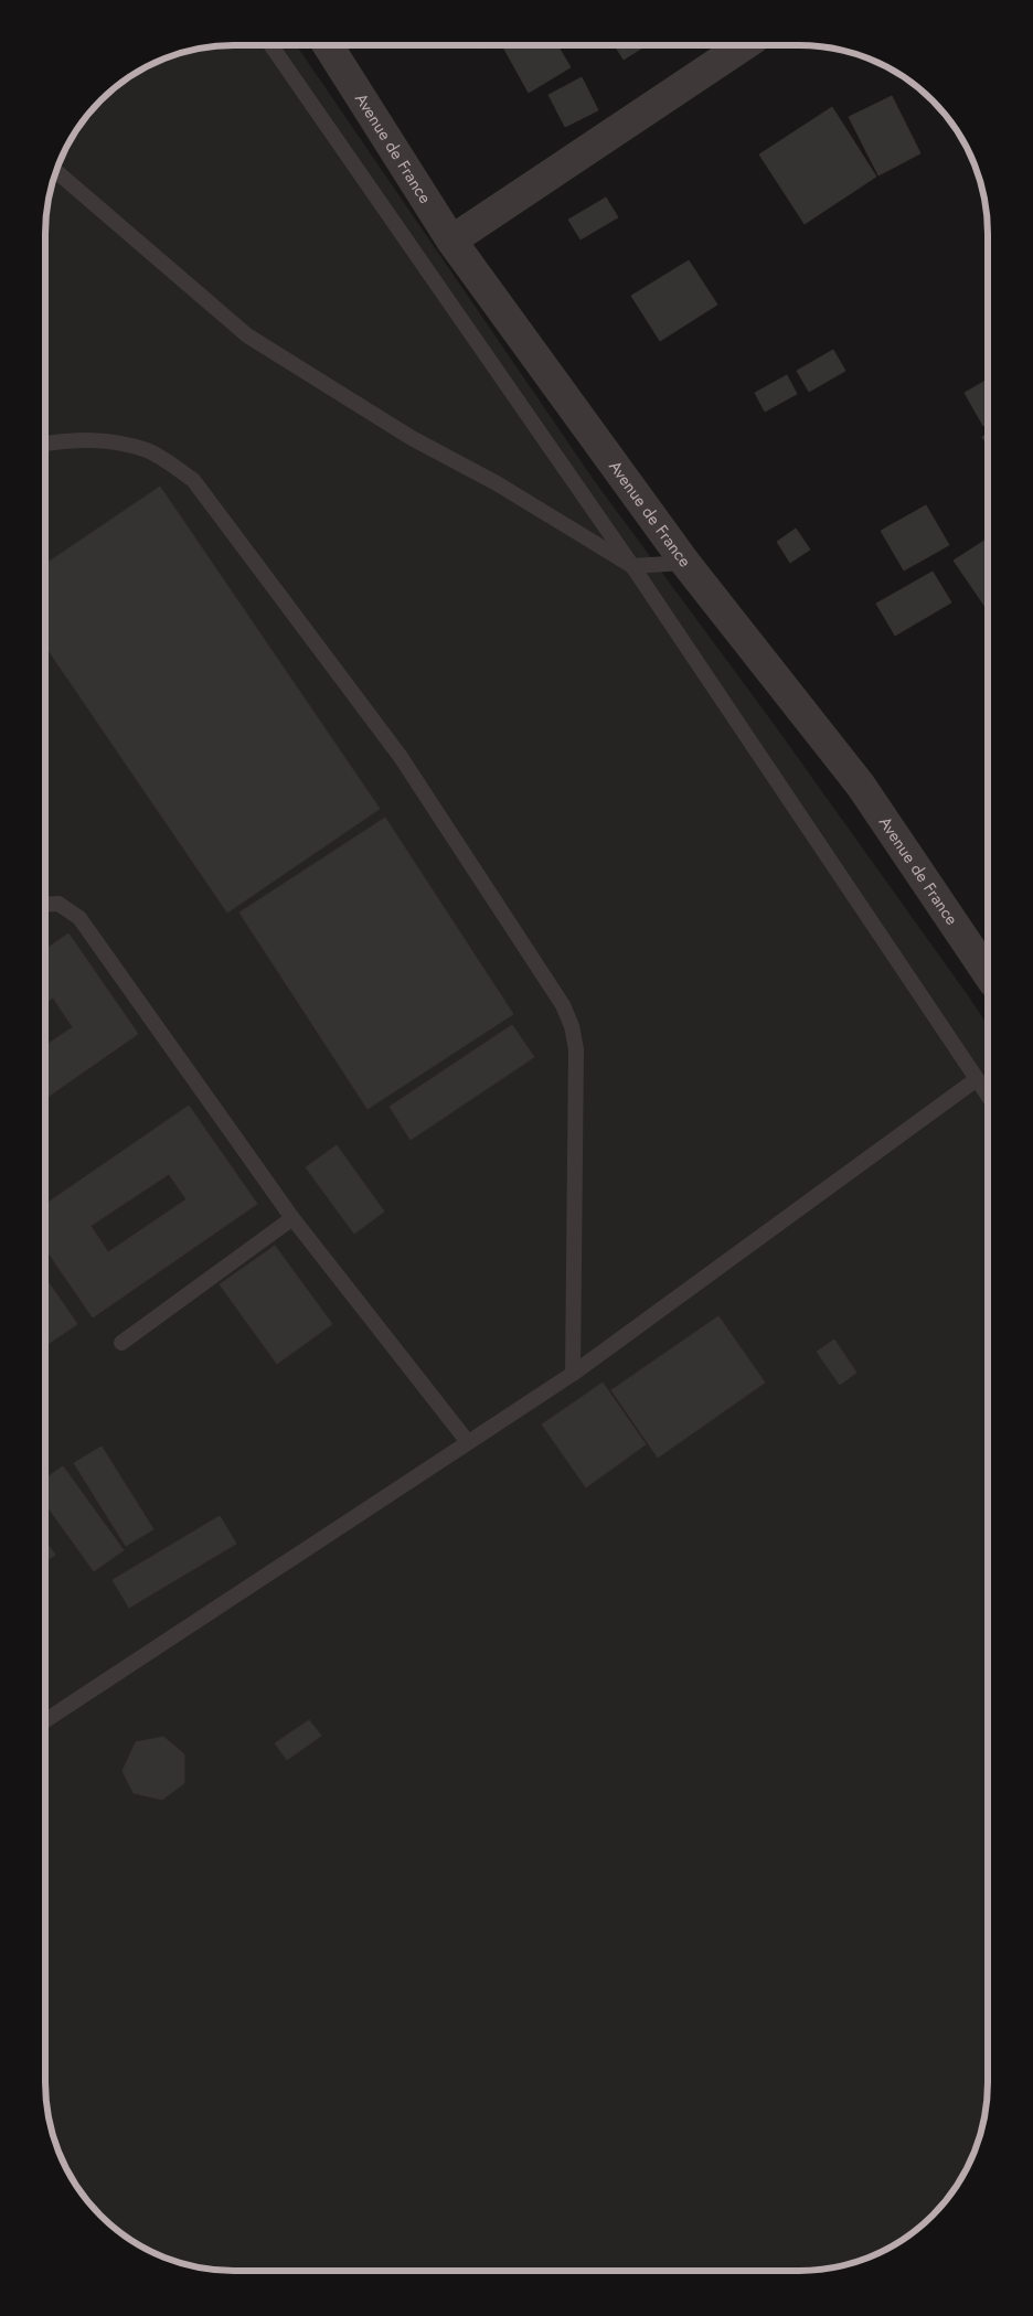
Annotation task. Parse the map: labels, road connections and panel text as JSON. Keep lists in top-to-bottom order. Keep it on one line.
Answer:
{"streets":{"street":["Avenue de France"]}}
